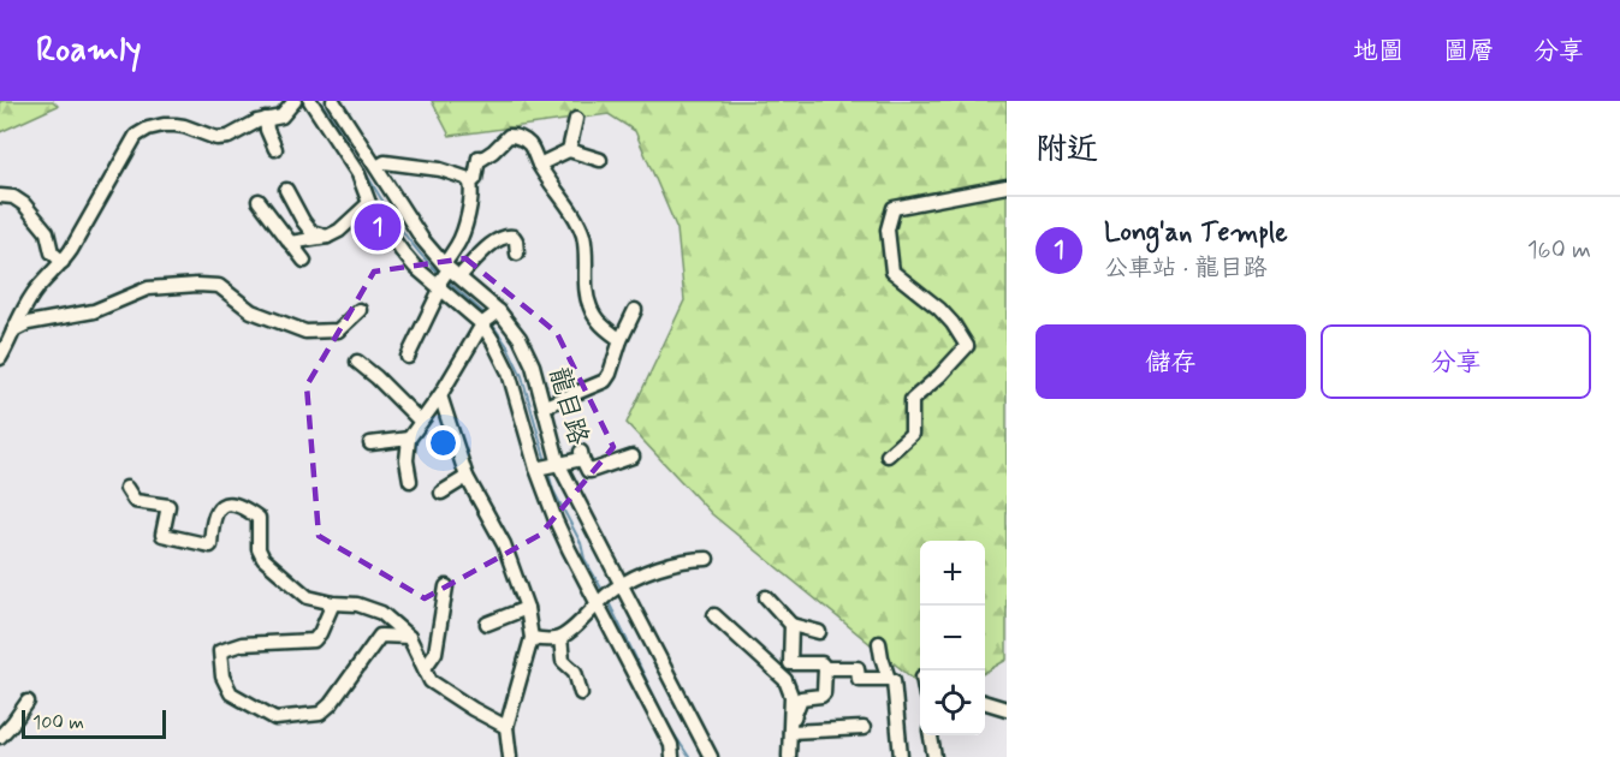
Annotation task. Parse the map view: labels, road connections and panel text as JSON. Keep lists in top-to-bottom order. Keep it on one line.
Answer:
{"streets":{"street":["龍目路"]},"scale_bar":"100 m","page":{"header":"Roamly","nav":["地圖","圖層","分享"],"heading":"附近","list":[{"mark":"1","name":"Long'an Temple","note":"公車站 · 龍目路","value":"160 m"}],"pins":"1","buttons":["儲存","分享"],"map_buttons":["+","−"],"scale":"100 m"}}
